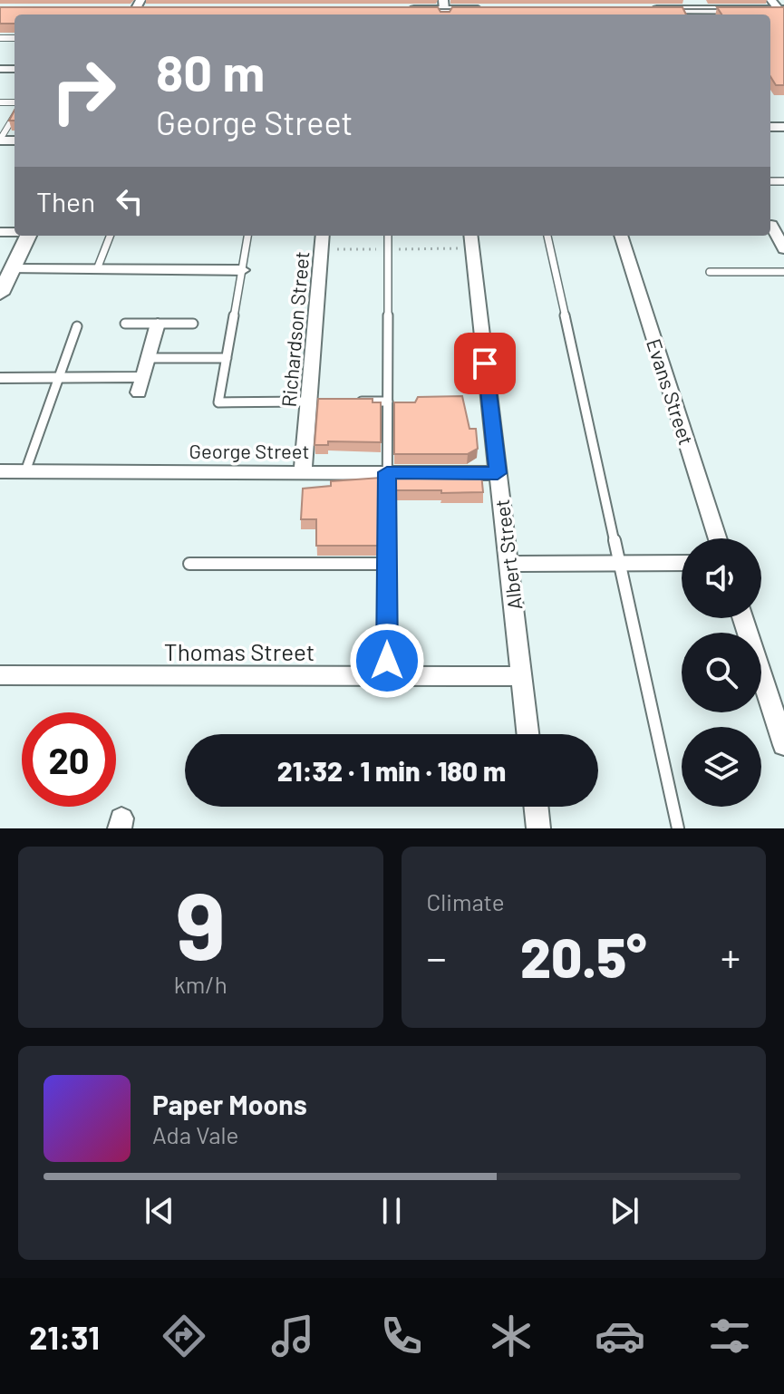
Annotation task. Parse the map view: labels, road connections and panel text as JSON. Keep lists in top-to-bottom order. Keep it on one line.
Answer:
{"streets":{"street":["Richardson Street","Evans Street","George Street","Albert Street","Thomas Street"]},"crossings":[["Richardson Street","George Street"],["George Street","Albert Street"],["Albert Street","Thomas Street"]],"page":{"turn":["80 m","George Street"],"then":"Then","limit":"20","trip":"21:32 · 1 min · 180 m","tile":[["9","km/h"],"Climate"],"heat":["−","20.5°","+"],"song":["Paper Moons","Ada Vale"],"tabs":"21:31"}}
